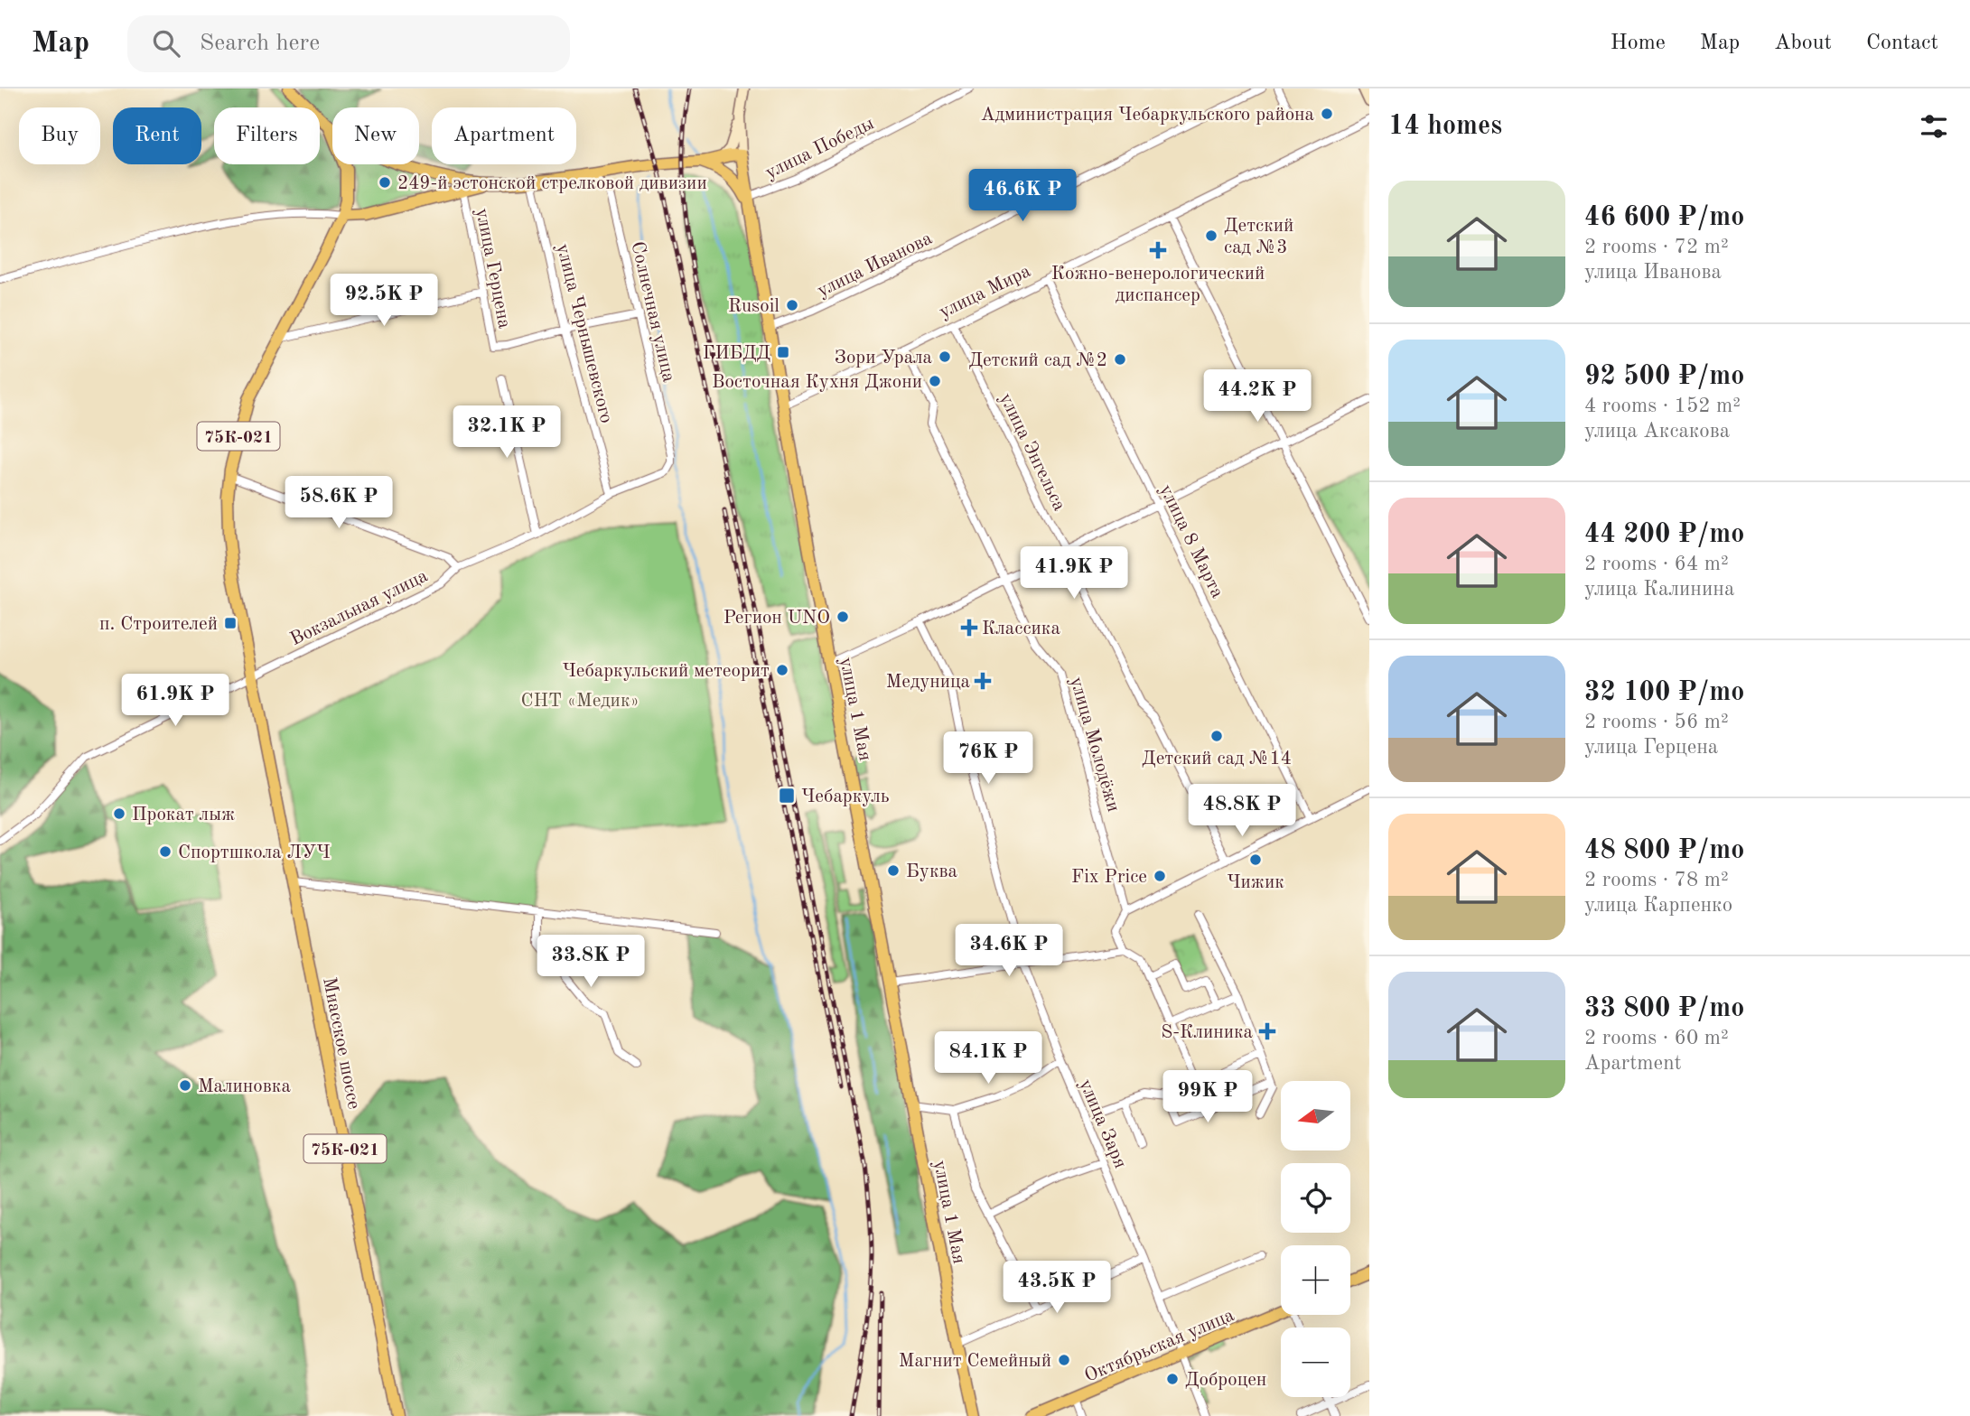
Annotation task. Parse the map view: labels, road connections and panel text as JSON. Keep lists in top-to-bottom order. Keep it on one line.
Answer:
{"streets":{"main road":["75К-021","улица 1 Мая","Миасское шоссе","Октябрьская улица"],"street":["улица Победы","улица Иванова","улица Герцена","улица Мира","Солнечная улица","улица Чернышевского","улица Энгельса","улица 8 Марта","Вокзальная улица","улица Молодёжи","улица Заря"]},"crossings":[["улица Победы","улица 1 Мая"],["улица Иванова","улица 1 Мая"],["улица Герцена","улица Чернышевского"],["улица Мира","улица Энгельса"],["улица Мира","улица 8 Марта"],["улица Мира","улица 1 Мая"],["улица Мира","улица Молодёжи"],["Солнечная улица","Вокзальная улица"],["улица Чернышевского","Вокзальная улица"],["75К-021","Вокзальная улица"],["75К-021","Миасское шоссе"],["Вокзальная улица","Миасское шоссе"],["улица Заря","Октябрьская улица"]],"parks":["СНТ «Медик»"],"places":{"other":["Администрация Чебаркульского района","249-й эстонской стрелковой дивизии","Детский сад №3","Rusoil","Зори Урала","Детский сад №2","Восточная Кухня Джони","Регион UNO","Чебаркульский метеорит","Детский сад №14","Прокат лыж","Спортшкола ЛУЧ","Чижик","Буква","Fix Price","Малиновка","Магнит Семейный","Доброцен"],"health":["Кожно-венерологический диспансер","Классика","Медуница","S-Клиника"],"transit":["ГИБДД","п. Строителей","Чебаркуль"]},"north":"left","page":{"header":"Map","search":"Search here","nav":["Home","Map","About","Contact"],"heading":"14 homes","chip":["Buy","Rent","Filters","New","Apartment"],"list":[{"name":"46 600 ₽/mo","note":"2 rooms · 72 m² · улица Иванова"},{"name":"92 500 ₽/mo","note":"4 rooms · 152 m² · улица Аксакова"},{"name":"44 200 ₽/mo","note":"2 rooms · 64 m² · улица Калинина"},{"name":"32 100 ₽/mo","note":"2 rooms · 56 m² · улица Герцена"},{"name":"48 800 ₽/mo","note":"2 rooms · 78 m² · улица Карпенко"},{"name":"33 800 ₽/mo","note":"2 rooms · 60 m² · Apartment"}],"price":["46.6K ₽","92.5K ₽","44.2K ₽","32.1K ₽","58.6K ₽","41.9K ₽","61.9K ₽","76K ₽","48.8K ₽","34.6K ₽","33.8K ₽","84.1K ₽","99K ₽","43.5K ₽"],"map_buttons":["+","−"]}}
